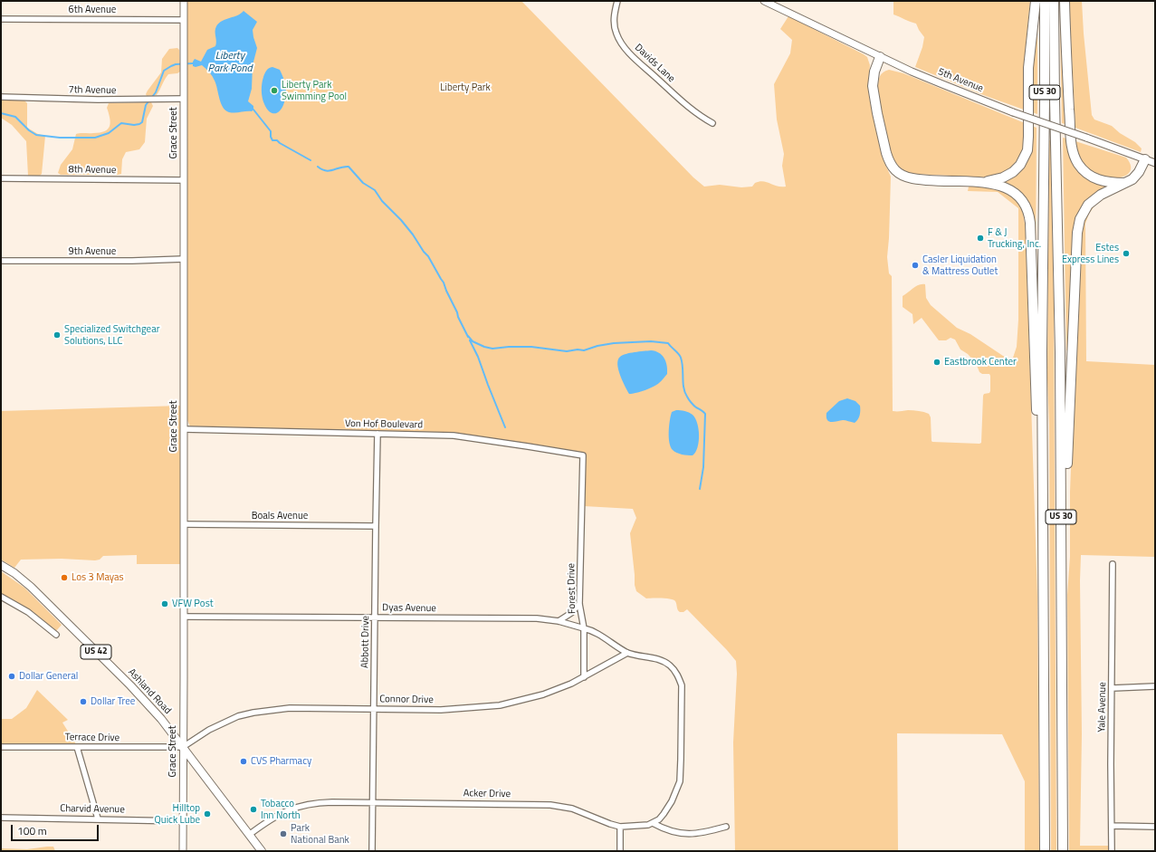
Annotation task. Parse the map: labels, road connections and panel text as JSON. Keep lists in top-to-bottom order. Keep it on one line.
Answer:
{"streets":{"highway":["US 30"],"main road":["US 42","Ashland Road"],"street":["6th Avenue","Davids Lane","5th Avenue","7th Avenue","Grace Street","8th Avenue","9th Avenue","Von Hof Boulevard","Boals Avenue","Forest Drive","Dyas Avenue","Abbott Drive","Connor Drive","Yale Avenue","Terrace Drive","Acker Drive","Charvid Avenue"]},"crossings":[["6th Avenue","Grace Street"],["7th Avenue","Grace Street"],["Grace Street","8th Avenue"],["Grace Street","9th Avenue"],["Grace Street","Von Hof Boulevard"],["Grace Street","Boals Avenue"],["Grace Street","Dyas Avenue"],["Grace Street","Ashland Road"],["Grace Street","Connor Drive"],["Grace Street","Terrace Drive"],["Grace Street","Charvid Avenue"],["Von Hof Boulevard","Forest Drive"],["Von Hof Boulevard","Abbott Drive"],["Boals Avenue","Abbott Drive"],["Forest Drive","Dyas Avenue"],["Dyas Avenue","Abbott Drive"],["Abbott Drive","Connor Drive"],["Abbott Drive","Acker Drive"],["Ashland Road","Connor Drive"],["Ashland Road","Terrace Drive"],["Ashland Road","Acker Drive"],["Connor Drive","Terrace Drive"]],"water":["Liberty Park Pond"],"parks":["Liberty Park"],"places":["Liberty Park Swimming Pool","F & J Trucking, Inc.","Estes Express Lines","Casler Liquidation & Mattress Outlet","Specialized Switchgear Solutions, LLC","Eastbrook Center","Los 3 Mayas","VFW Post","Dollar General","Dollar Tree","CVS Pharmacy","Tobacco Inn North","Hilltop Quick Lube","Park National Bank"],"scale_bar":"100 m"}
